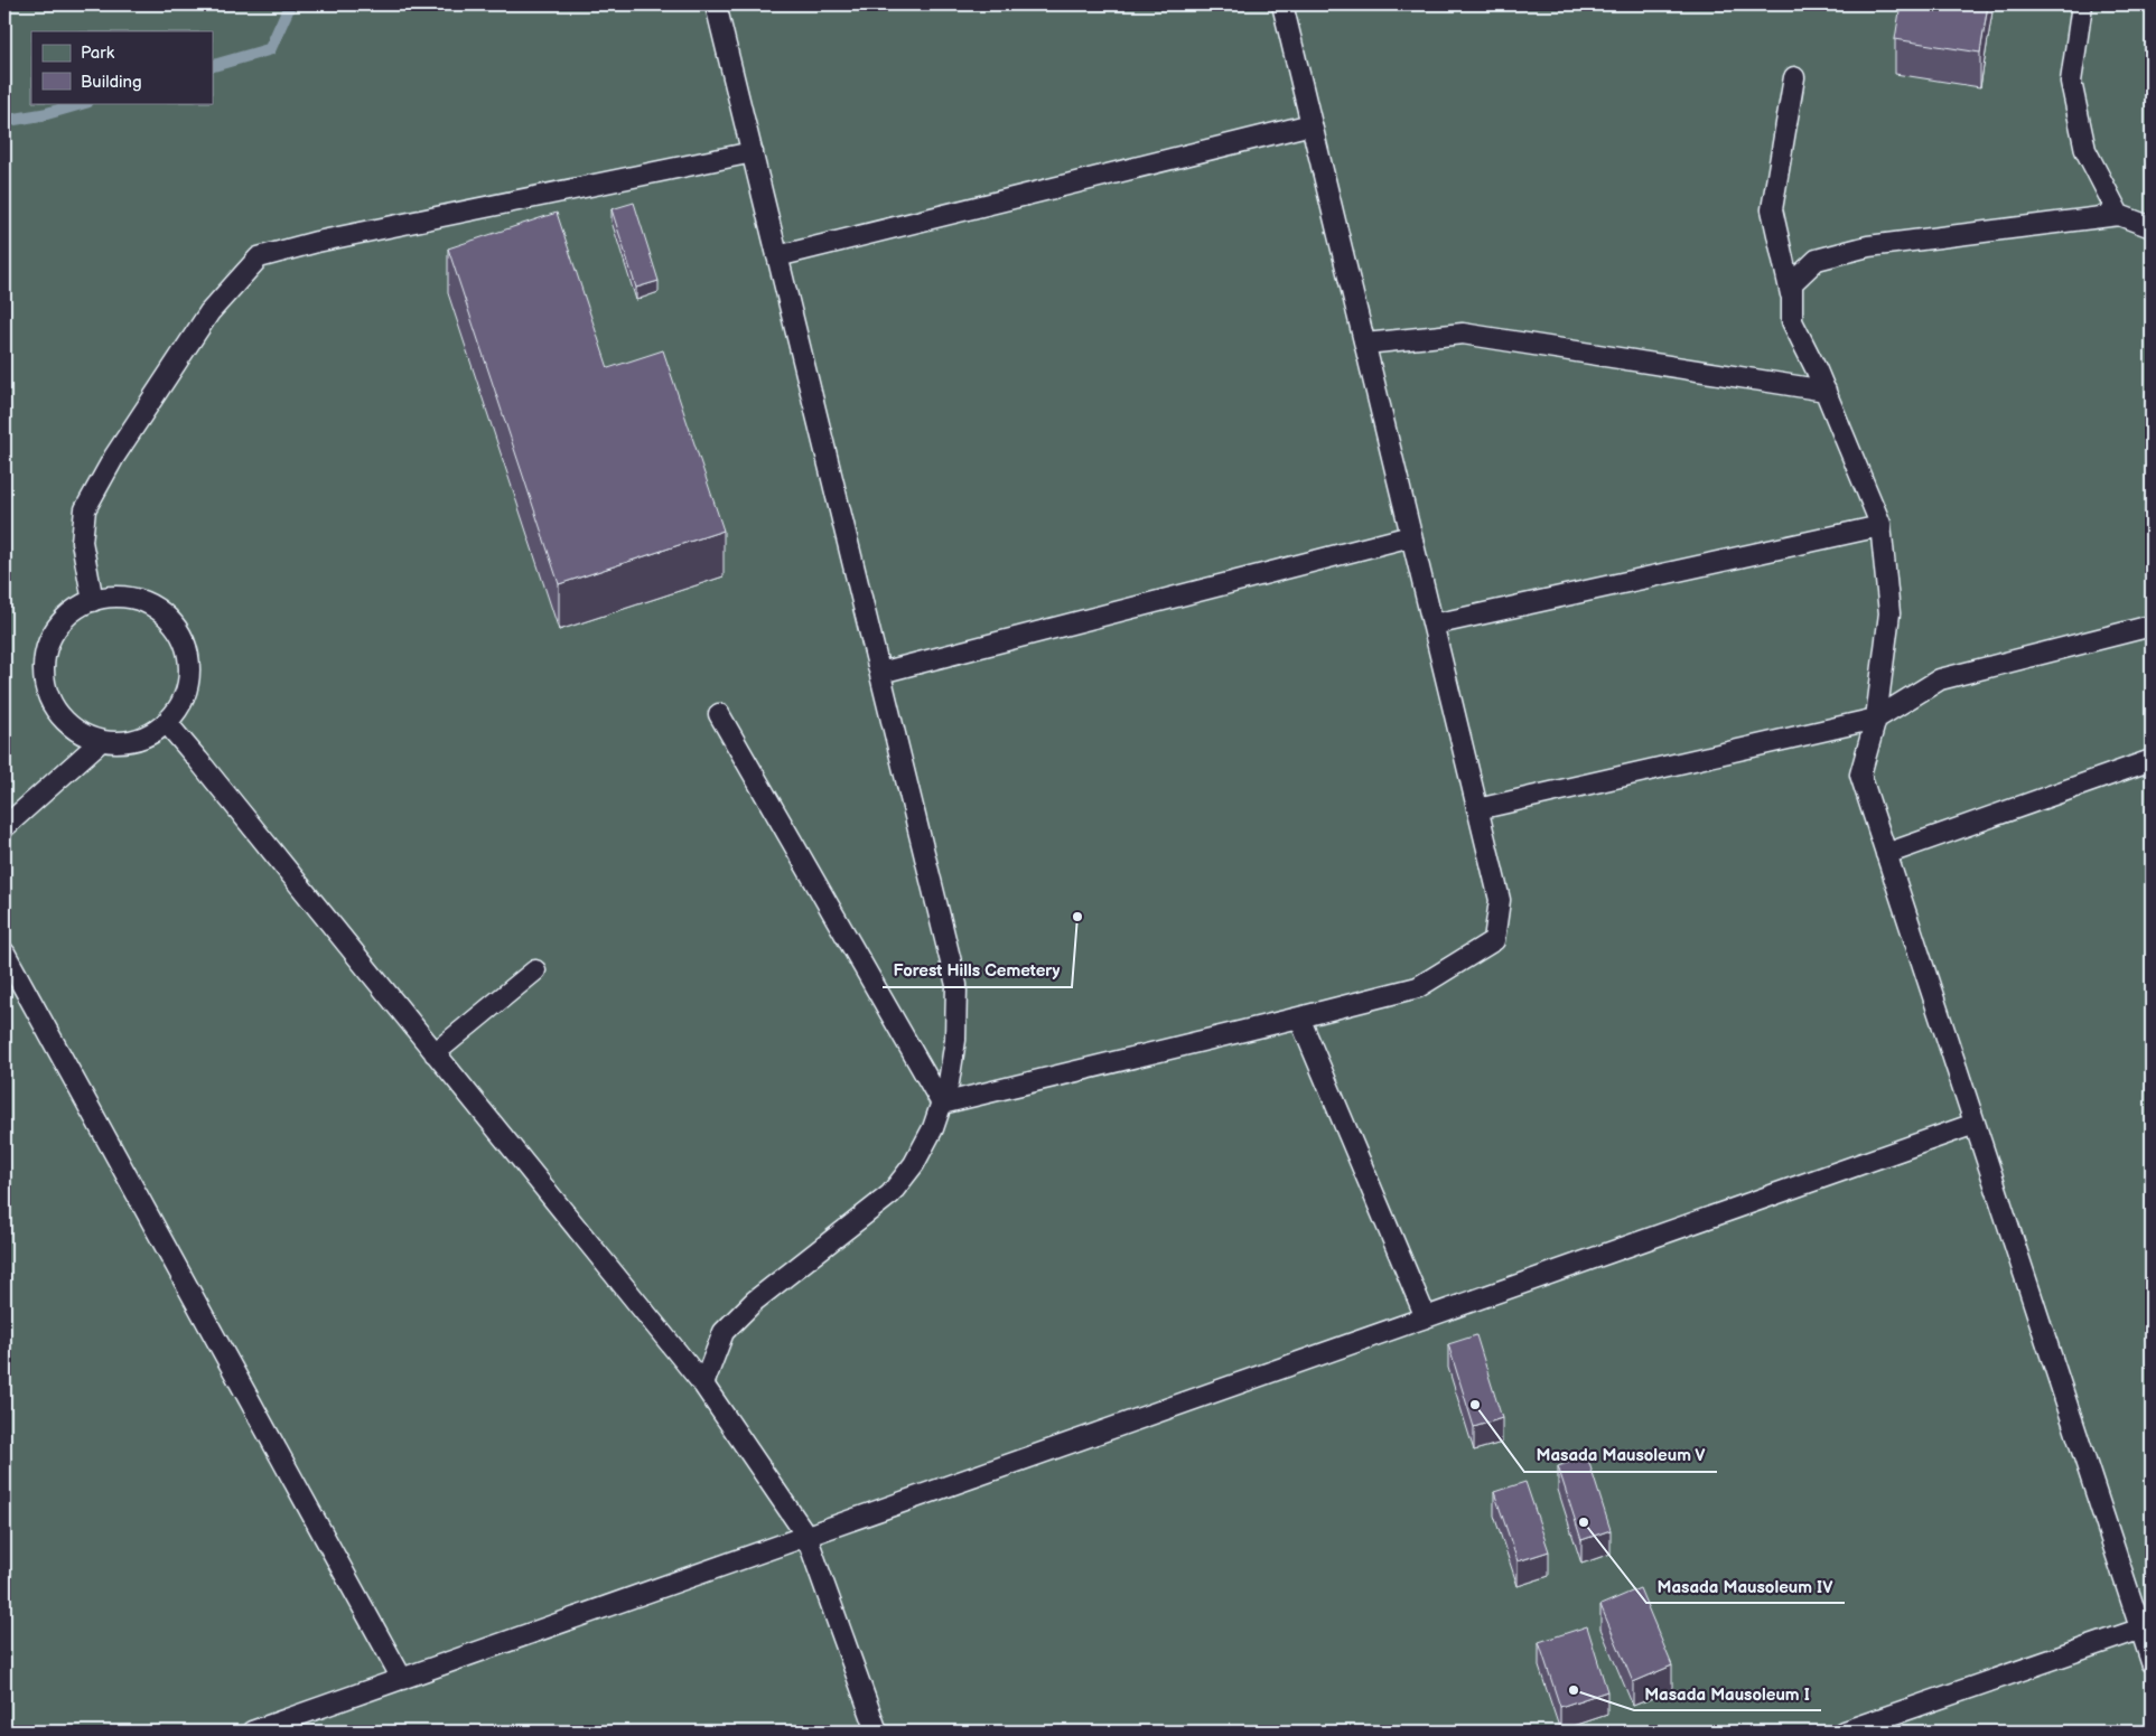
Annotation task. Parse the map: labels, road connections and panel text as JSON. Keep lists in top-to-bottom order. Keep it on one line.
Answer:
{"places":["Forest Hills Cemetery","Masada Mausoleum V","Masada Mausoleum IV","Masada Mausoleum I"],"legend":["Park","Building"]}
